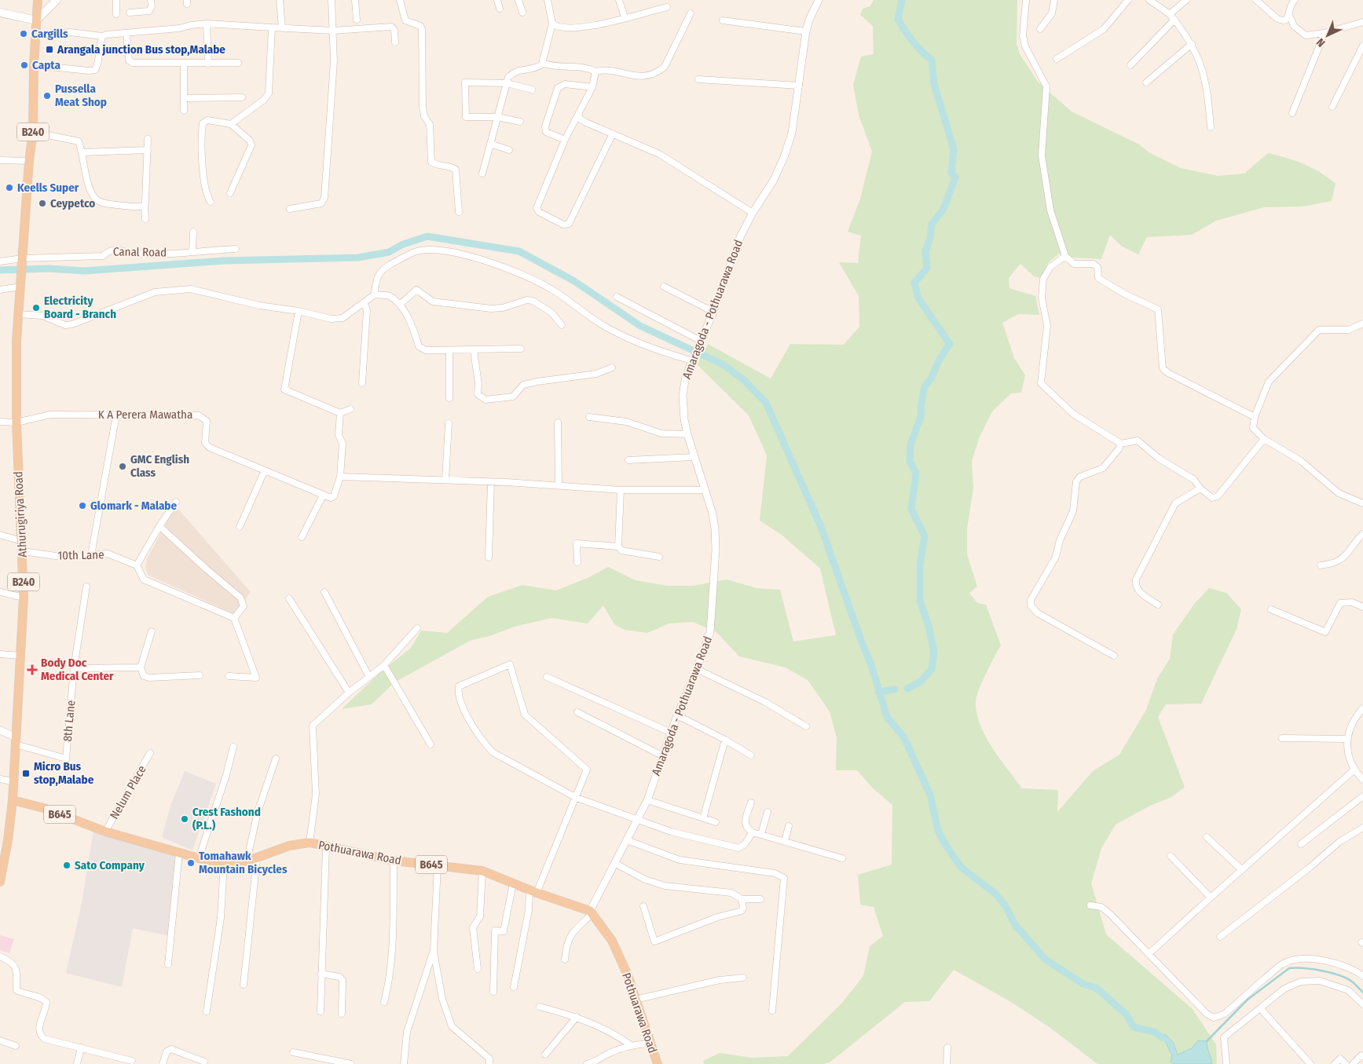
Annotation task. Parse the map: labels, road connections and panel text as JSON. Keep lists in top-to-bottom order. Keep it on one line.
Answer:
{"streets":{"main road":["B240","Athurugiriya Road","B645","Pothuarawa Road"],"street":["Canal Road","Amaragoda - Pothuarawa Road","K A Perera Mawatha","10th Lane","8th Lane","Nelum Place"]},"crossings":[["B240","Canal Road"],["B240","Athurugiriya Road"],["Canal Road","Athurugiriya Road"],["Amaragoda - Pothuarawa Road","Pothuarawa Road"],["K A Perera Mawatha","Athurugiriya Road"],["Athurugiriya Road","10th Lane"],["Athurugiriya Road","8th Lane"],["Athurugiriya Road","Pothuarawa Road"],["Nelum Place","Pothuarawa Road"]],"places":{"other":["Cargills","Capta","Pussella Meat Shop","Keells Super","Ceypetco","Electricity Board - Branch","GMC English Class","Glomark - Malabe","Crest Fashond (P.L.)","Tomahawk Mountain Bicycles","Sato Company"],"transit":["Arangala junction Bus stop,Malabe","Micro Bus stop,Malabe"],"health":["Body Doc Medical Center"]},"north":"bottom left"}
